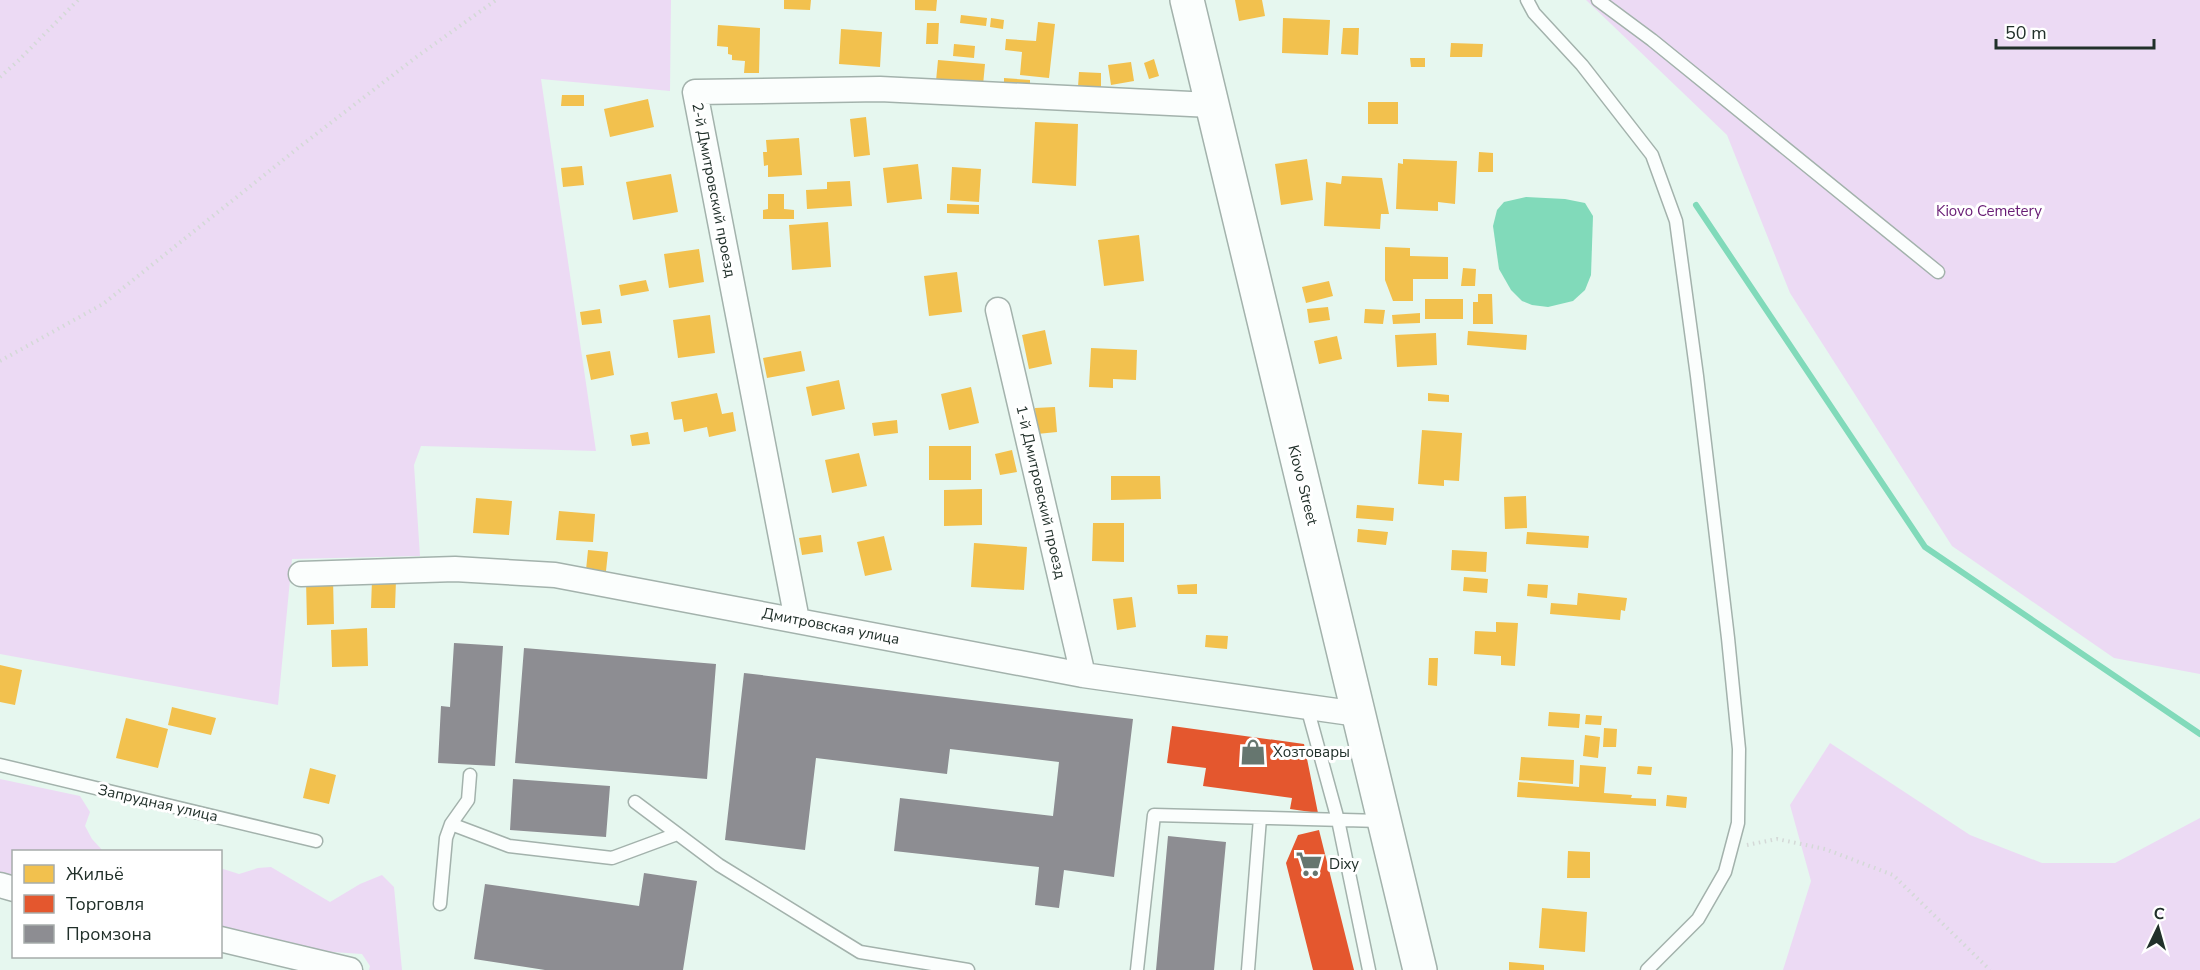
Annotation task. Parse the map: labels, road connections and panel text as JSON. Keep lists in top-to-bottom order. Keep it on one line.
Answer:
{"streets":{"main road":["Kiovo Street"],"street":["2-й Дмитровский проезд","1-й Дмитровский проезд","Дмитровская улица"],"lane":["Запрудная улица"]},"crossings":[["2-й Дмитровский проезд","Kiovo Street"],["2-й Дмитровский проезд","Дмитровская улица"],["Kiovo Street","Дмитровская улица"],["1-й Дмитровский проезд","Дмитровская улица"]],"parks":["Kiovo Cemetery"],"places":{"shop":["Хозтовары"],"supermarket":["Dixy"]},"legend":["Жильё","Торговля","Промзона"],"scale_bar":"50 m","north":"top"}
